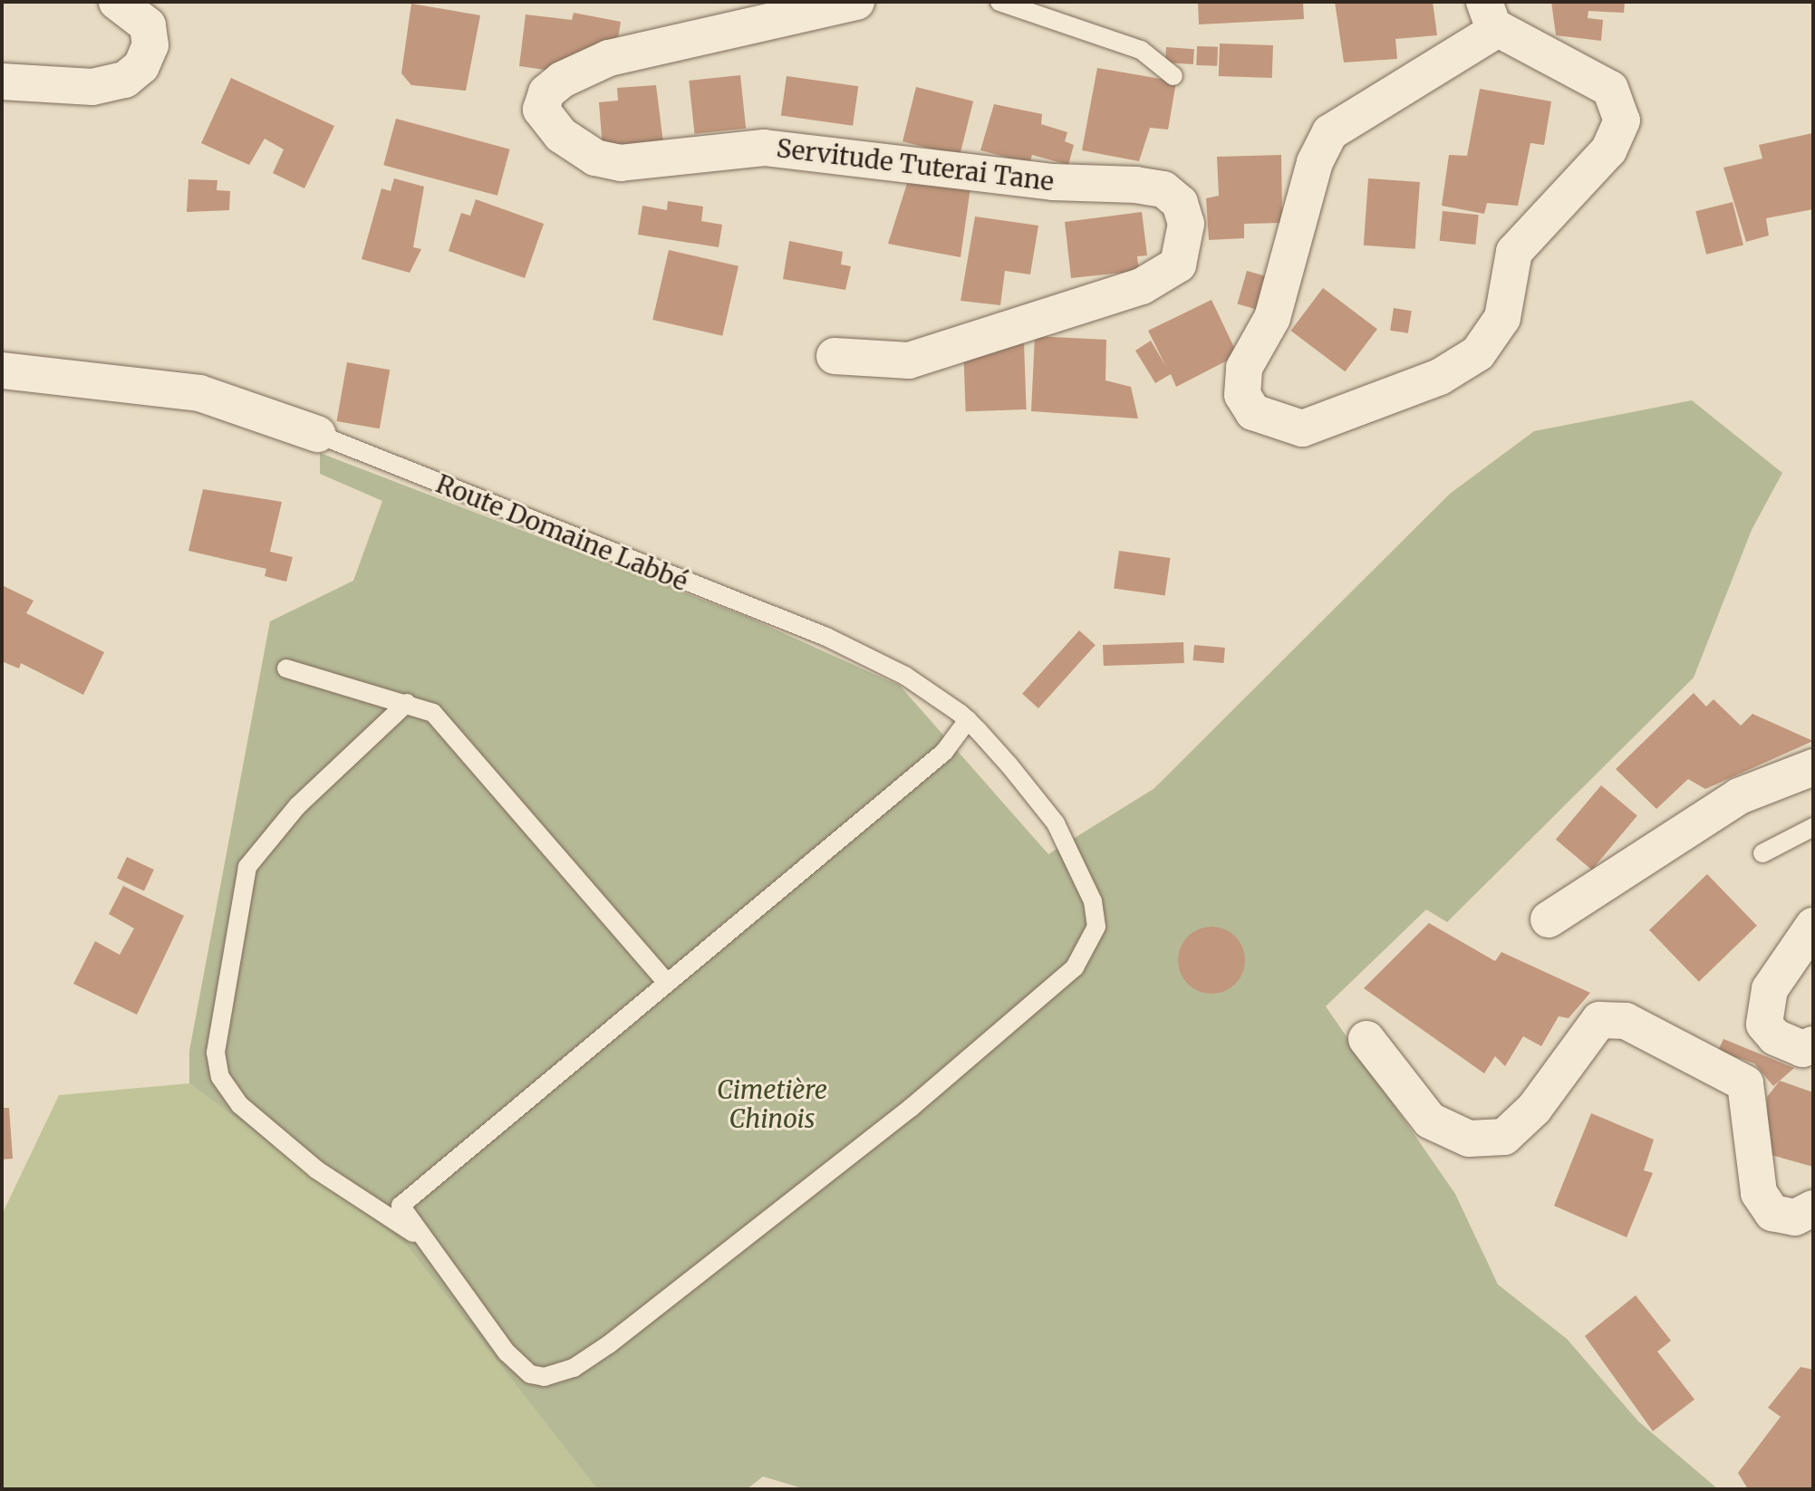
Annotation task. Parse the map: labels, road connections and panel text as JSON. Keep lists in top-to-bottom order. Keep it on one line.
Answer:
{"streets":{"street":["Servitude Tuterai Tane","Route Domaine Labbé"]},"parks":["Cimetière Chinois"]}
